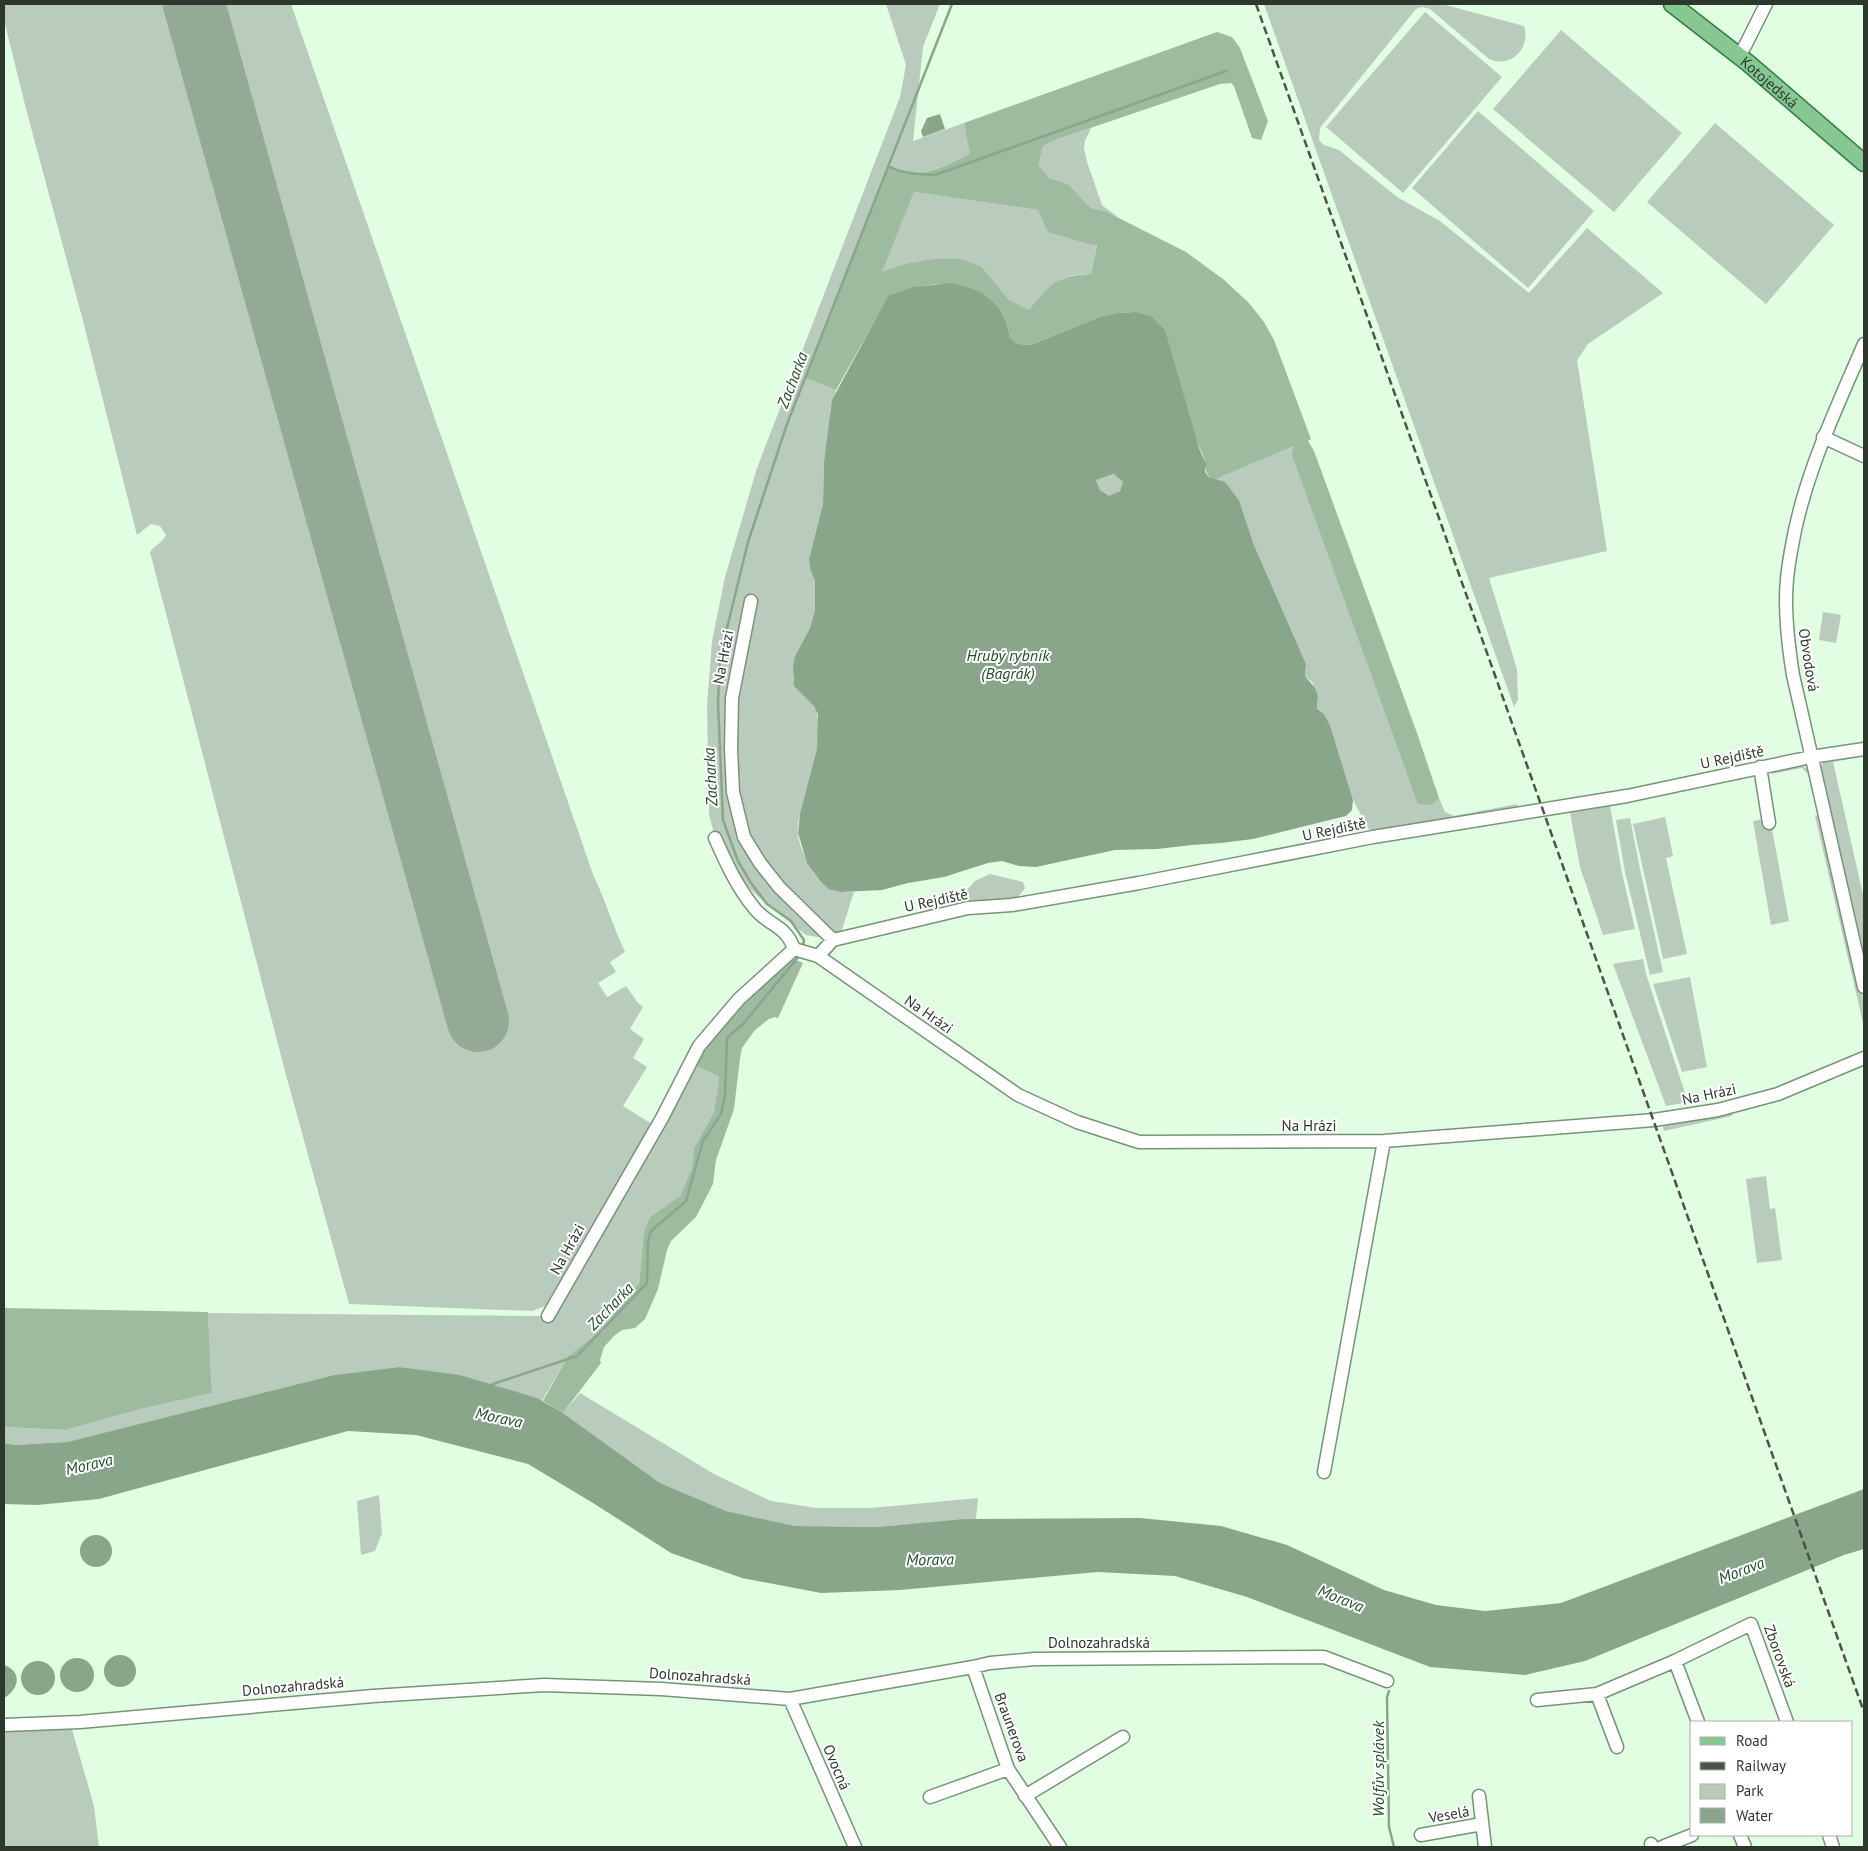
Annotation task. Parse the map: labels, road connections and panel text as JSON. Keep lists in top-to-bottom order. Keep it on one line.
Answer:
{"streets":{"main road":["Kotojedská"],"street":["Na Hrázi","Obvodová","U Rejdiště","Dolnozahradská","Zborovská","Braunerova","Ovocná","Veselá"]},"crossings":[["Na Hrázi","U Rejdiště"],["Obvodová","U Rejdiště"],["Dolnozahradská","Braunerova"],["Dolnozahradská","Ovocná"]],"water":["Zacharka","Hrubý rybník (Bagrák)","Morava","Wolfův splávek"],"legend":["Road","Railway","Park","Water"]}
